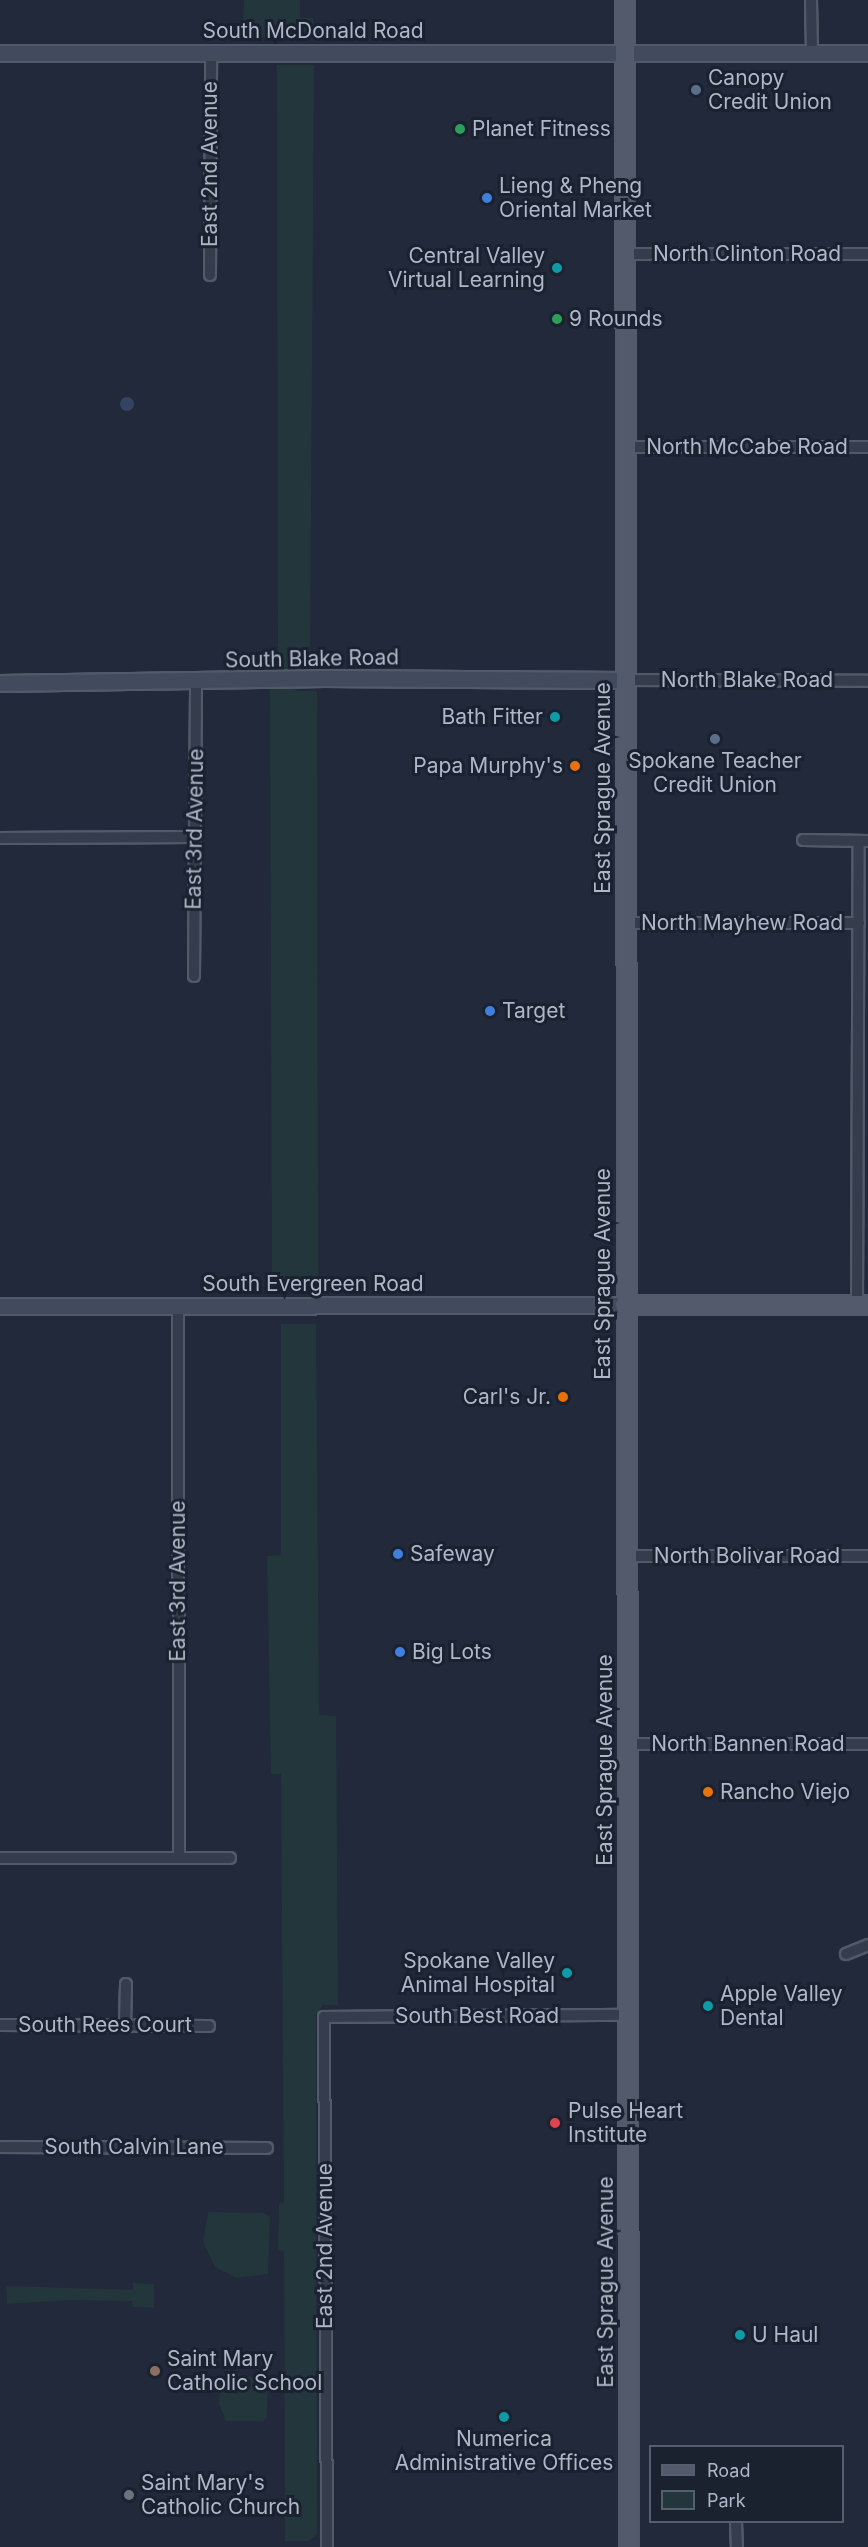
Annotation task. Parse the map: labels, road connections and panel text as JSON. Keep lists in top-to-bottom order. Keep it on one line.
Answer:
{"streets":{"main road":["East Sprague Avenue"],"street":["South McDonald Road","East 2nd Avenue","North Clinton Road","North McCabe Road","South Blake Road","North Blake Road","East 3rd Avenue","North Mayhew Road","South Evergreen Road","North Bolivar Road","North Bannen Road","South Best Road","South Rees Court","South Calvin Lane"]},"crossings":[["South McDonald Road","East 2nd Avenue"],["South McDonald Road","East Sprague Avenue"],["East 2nd Avenue","South Best Road"],["North Clinton Road","East Sprague Avenue"],["North McCabe Road","East Sprague Avenue"],["South Blake Road","North Blake Road"],["South Blake Road","East Sprague Avenue"],["South Blake Road","East 3rd Avenue"],["North Blake Road","East Sprague Avenue"],["East Sprague Avenue","North Mayhew Road"],["East Sprague Avenue","South Evergreen Road"],["East Sprague Avenue","North Bolivar Road"],["East Sprague Avenue","North Bannen Road"],["East Sprague Avenue","South Best Road"],["East 3rd Avenue","South Evergreen Road"]],"places":["Canopy Credit Union","Planet Fitness","Lieng & Pheng Oriental Market","Central Valley Virtual Learning","9 Rounds","Bath Fitter","Spokane Teacher Credit Union","Papa Murphy's","Target","Carl's Jr.","Safeway","Big Lots","Rancho Viejo","Spokane Valley Animal Hospital","Apple Valley Dental","Pulse Heart Institute","U Haul","Saint Mary Catholic School","Numerica Administrative Offices","Saint Mary's Catholic Church"],"legend":["Road","Park"]}
